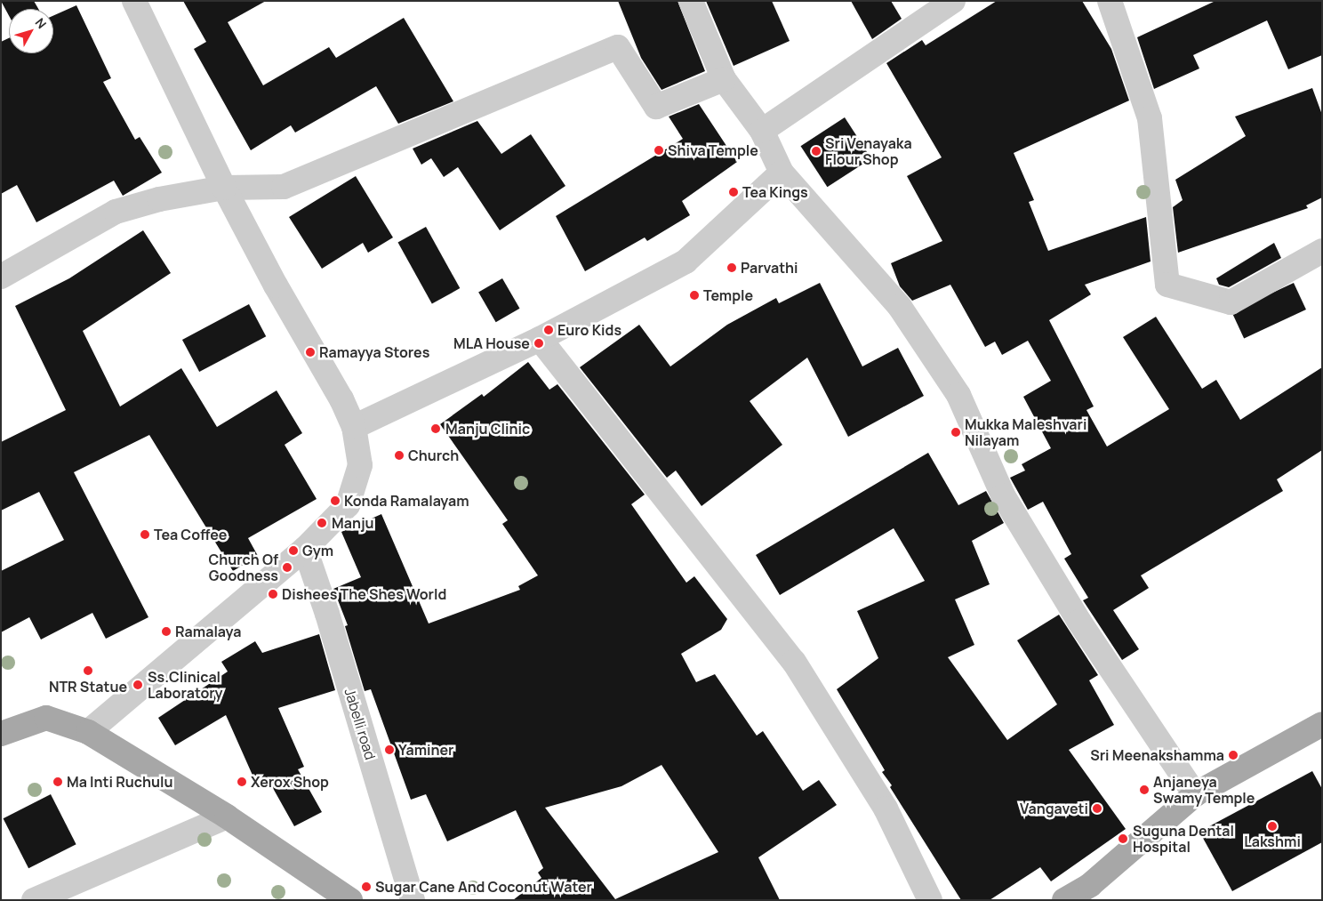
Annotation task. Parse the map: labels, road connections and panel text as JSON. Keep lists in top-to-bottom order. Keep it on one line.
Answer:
{"streets":{"street":["Jabelli road"]},"places":["Shiva Temple","Sri Venayaka Flour Shop","Tea Kings","Parvathi","Temple","Euro Kids","MLA House","Ramayya Stores","Manju Clinic","Mukka Maleshvari Nilayam","Church","Konda Ramalayam","Manju","Tea Coffee","Gym","Church Of Goodness","Dishees The Shes World","Ramalaya","NTR Statue","Ss.Clinical Laboratory","Yaminer","Sri Meenakshamma","Ma Inti Ruchulu","Xerox Shop","Anjaneya Swamy Temple","Vangaveti","Lakshmi","Suguna Dental Hospital","Sugar Cane And Coconut Water"],"north":"top right"}
